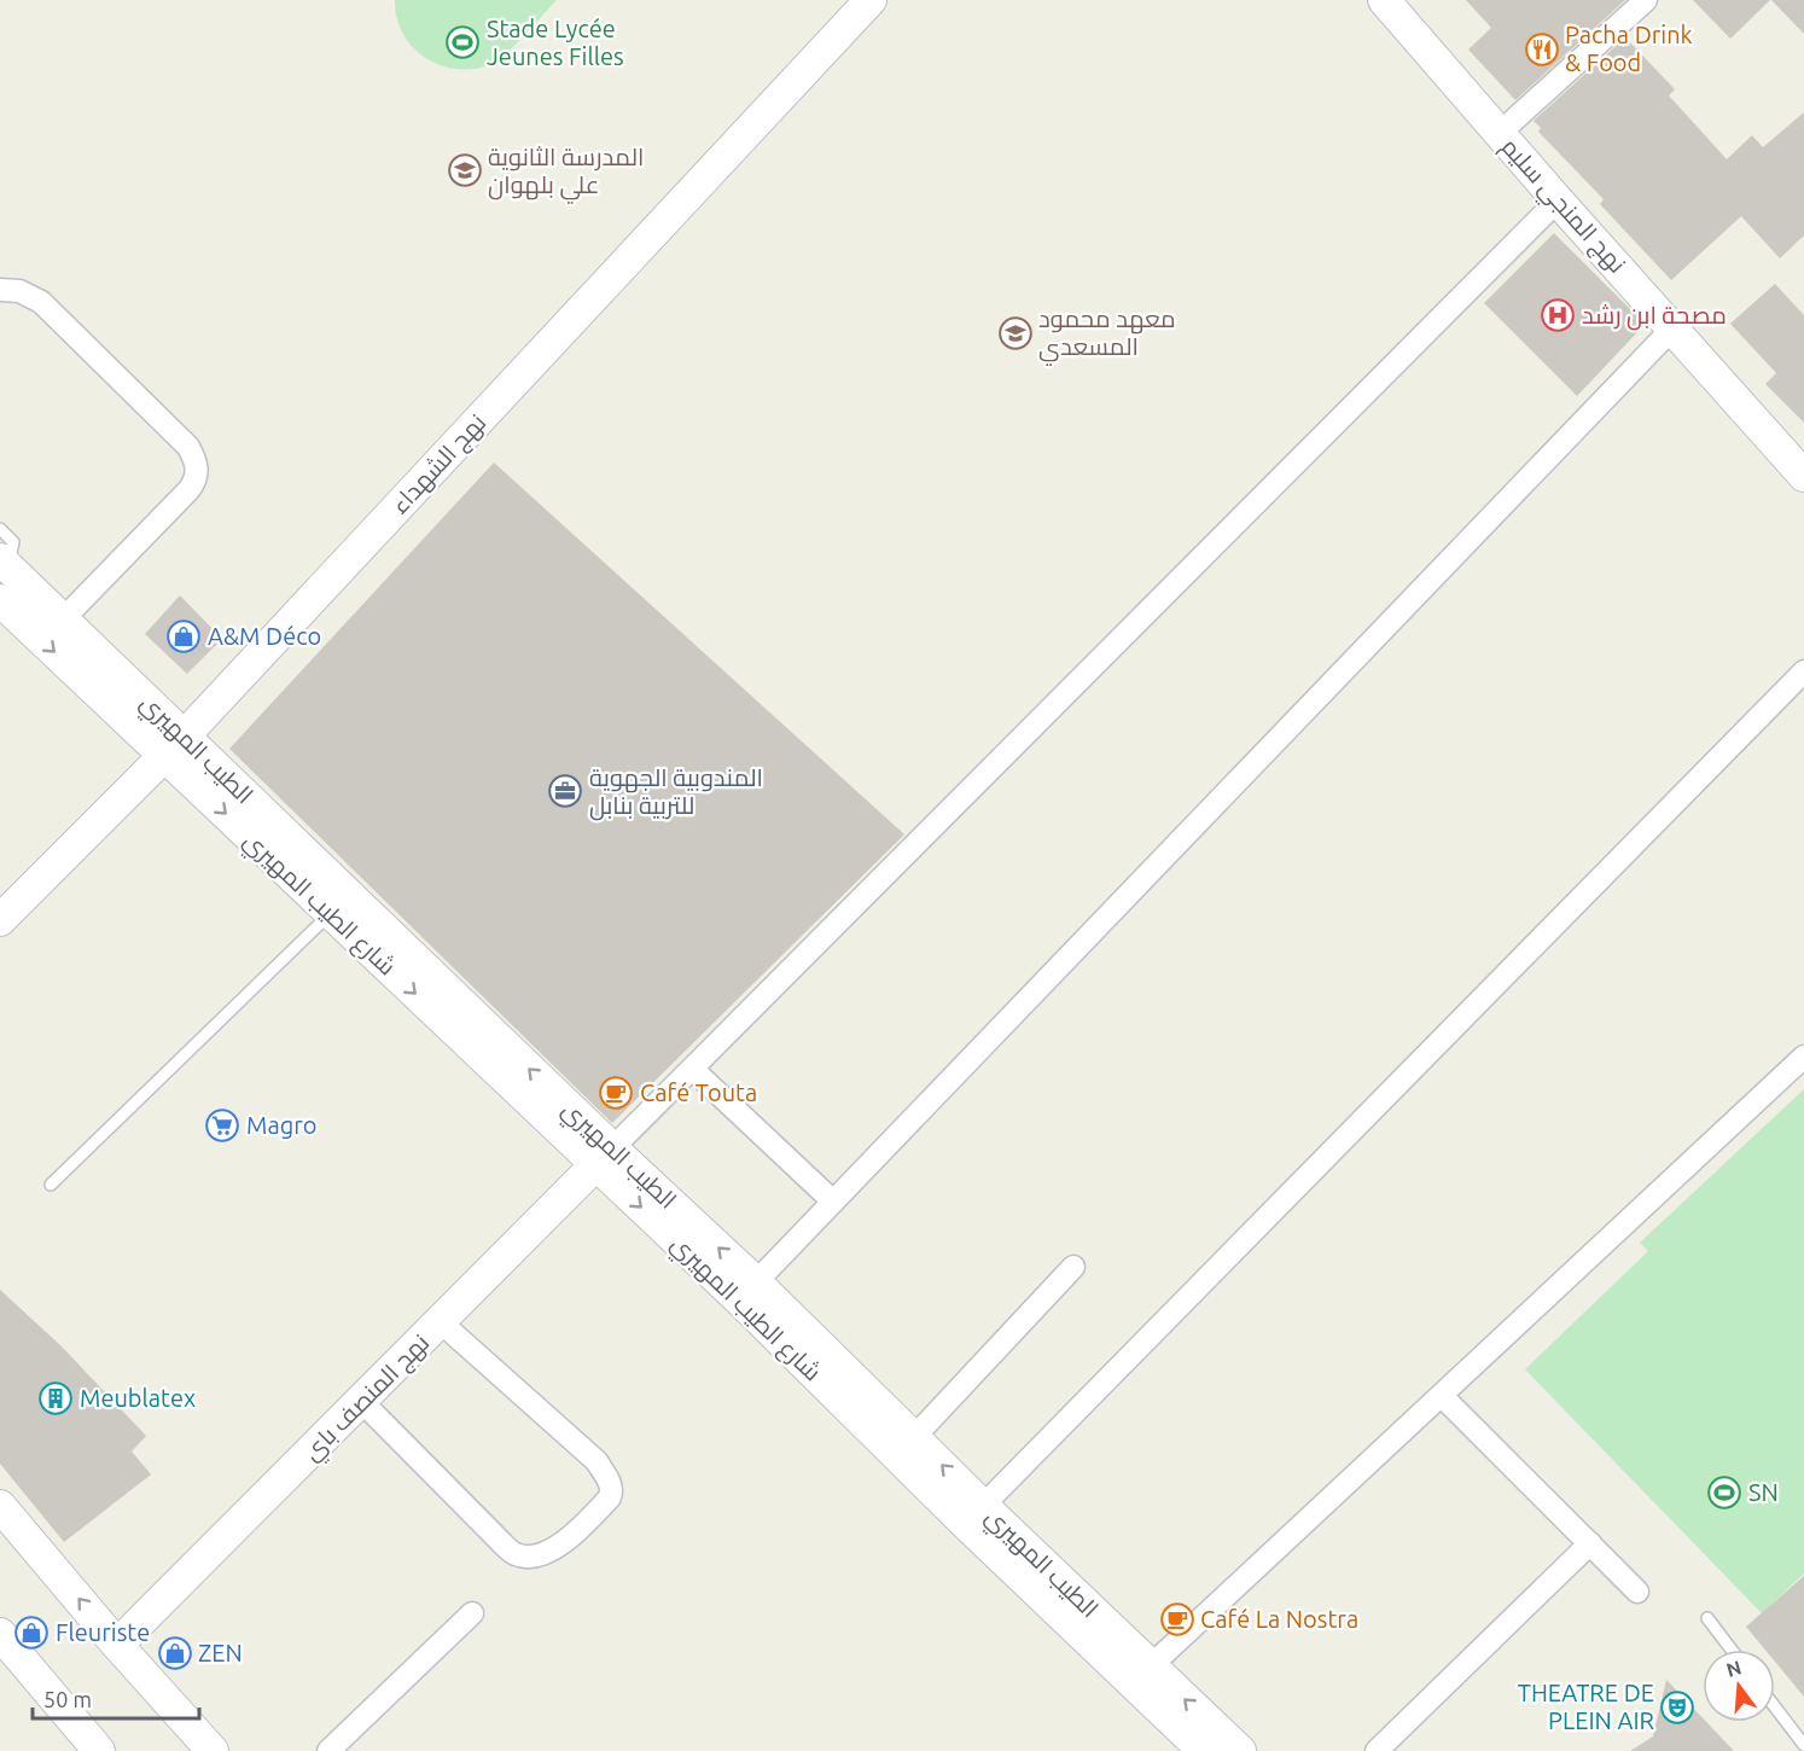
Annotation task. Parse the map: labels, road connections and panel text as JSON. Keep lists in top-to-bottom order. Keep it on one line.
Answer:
{"streets":{"street":["نهج المنجي سليم","نهج الشهداء","الطيب المهيري","شارع الطيب المهيري","نهج المنصف باي"]},"crossings":[["نهج الشهداء","الطيب المهيري"],["نهج الشهداء","شارع الطيب المهيري"],["الطيب المهيري","شارع الطيب المهيري"],["الطيب المهيري","نهج المنصف باي"],["شارع الطيب المهيري","نهج المنصف باي"]],"one_way":["الطيب المهيري","شارع الطيب المهيري"],"places":{"sports":["Stade Lycée Jeunes Filles","SN"],"restaurant":["Pacha Drink & Food"],"school or university":["المدرسة الثانوية علي بلهوان","معهد محمود المسعدي"],"hospital":["مصحة ابن رشد"],"shop":["A&M Déco","Fleuriste","ZEN"],"office":["المندوبية الجهوية للتربية بنابل"],"cafe":["Café Touta","Café La Nostra"],"supermarket":["Magro"],"building":["Meublatex"],"theatre":["THEATRE DE PLEIN AIR"]},"scale_bar":"50 m","north":"top"}
